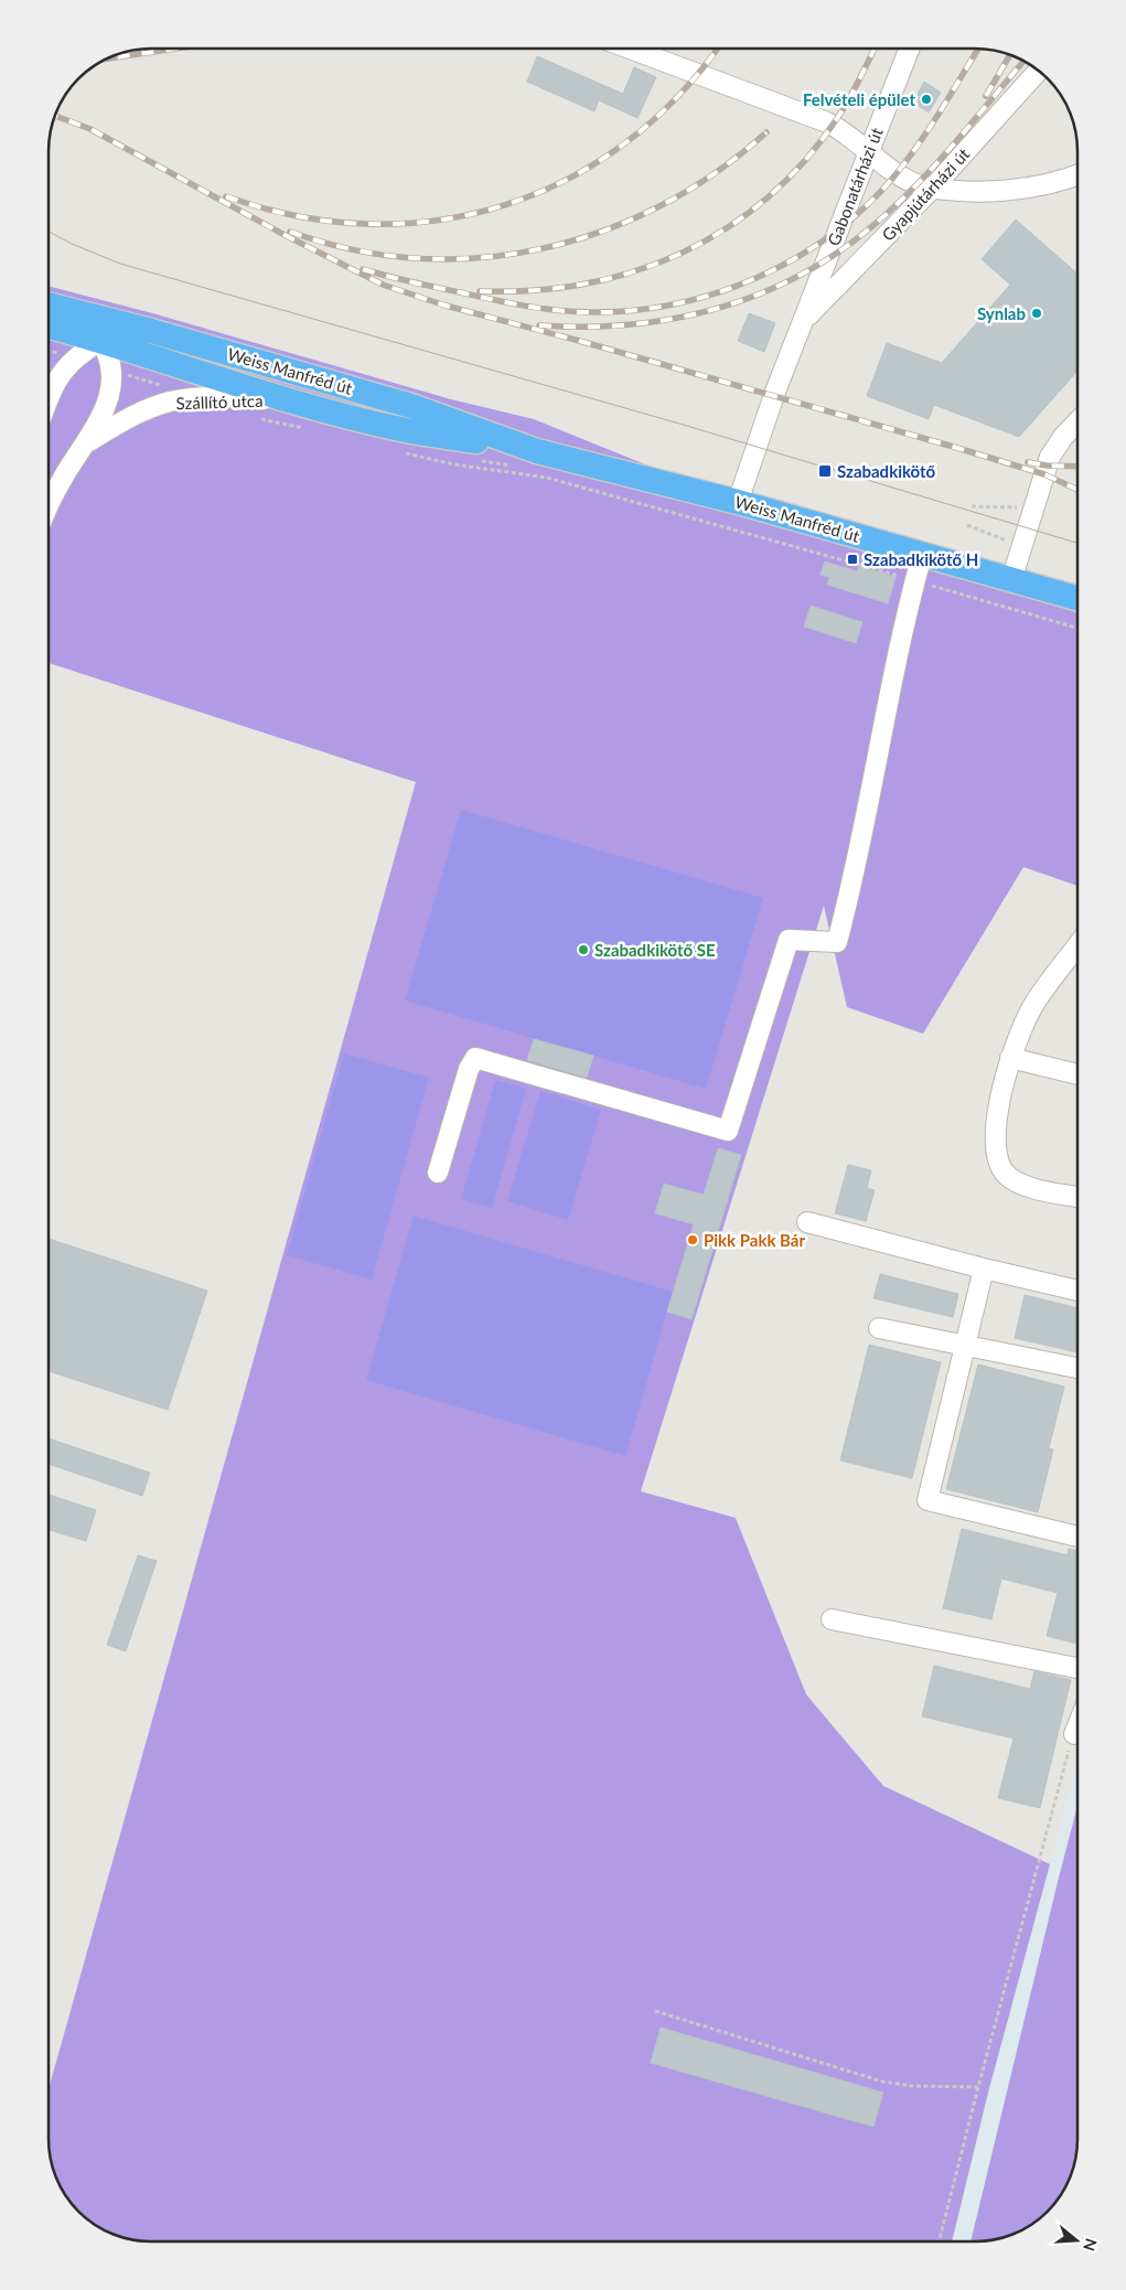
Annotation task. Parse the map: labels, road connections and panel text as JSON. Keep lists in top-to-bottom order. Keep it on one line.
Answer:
{"streets":{"main road":["Weiss Manfréd út"],"street":["Gabonatárházi út","Gyapjútárházi út","Szállító utca"]},"crossings":[["Gabonatárházi út","Gyapjútárházi út"],["Gabonatárházi út","Weiss Manfréd út"],["Weiss Manfréd út","Szállító utca"]],"places":{"other":["Felvételi épület","Synlab","Szabadkikötő SE","Pikk Pakk Bár"],"transit":["Szabadkikötő","Szabadkikötő H"]},"north":"right"}
